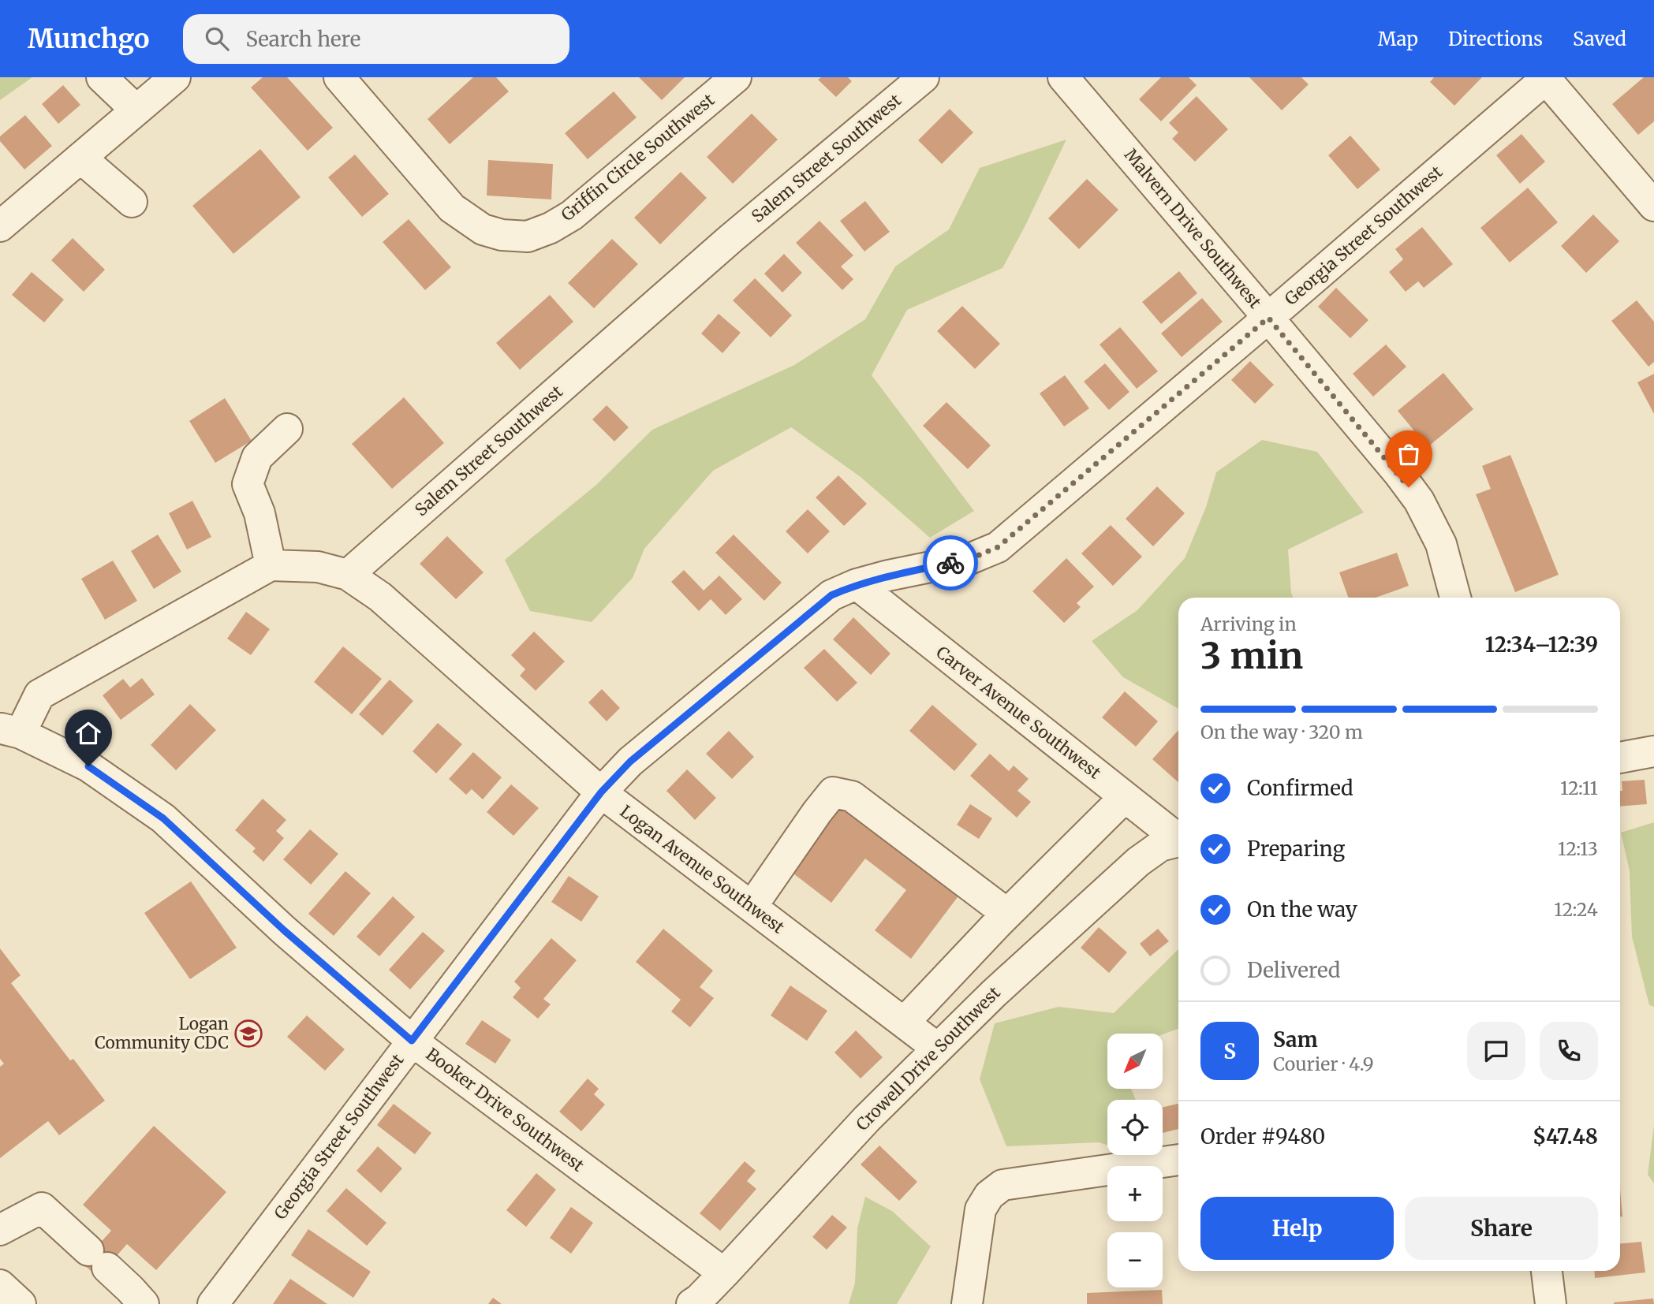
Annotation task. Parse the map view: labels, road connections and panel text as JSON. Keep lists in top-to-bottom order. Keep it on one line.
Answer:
{"streets":{"street":["Griffin Circle Southwest","Salem Street Southwest","Malvern Drive Southwest","Georgia Street Southwest","Carver Avenue Southwest","Logan Avenue Southwest","Crowell Drive Southwest","Booker Drive Southwest"]},"crossings":[["Salem Street Southwest","Logan Avenue Southwest"],["Malvern Drive Southwest","Georgia Street Southwest"],["Georgia Street Southwest","Carver Avenue Southwest"],["Georgia Street Southwest","Logan Avenue Southwest"],["Georgia Street Southwest","Booker Drive Southwest"],["Logan Avenue Southwest","Crowell Drive Southwest"],["Crowell Drive Southwest","Booker Drive Southwest"]],"places":{"school or university":["Logan Community CDC"]},"north":"bottom left","page":{"header":"Munchgo","search":"Search here","nav":["Map","Directions","Saved"],"heading":["3 min","Arriving in","12:34–12:39"],"panel":["Sam","Courier · 4.9","Order #9480","$47.48"],"bar":"On the way · 320 m","list":[["Confirmed","12:11"],["Preparing","12:13"],["On the way","12:24"],"Delivered"],"round":"S","map_buttons":["+","−"],"buttons":["Help","Share"]}}
